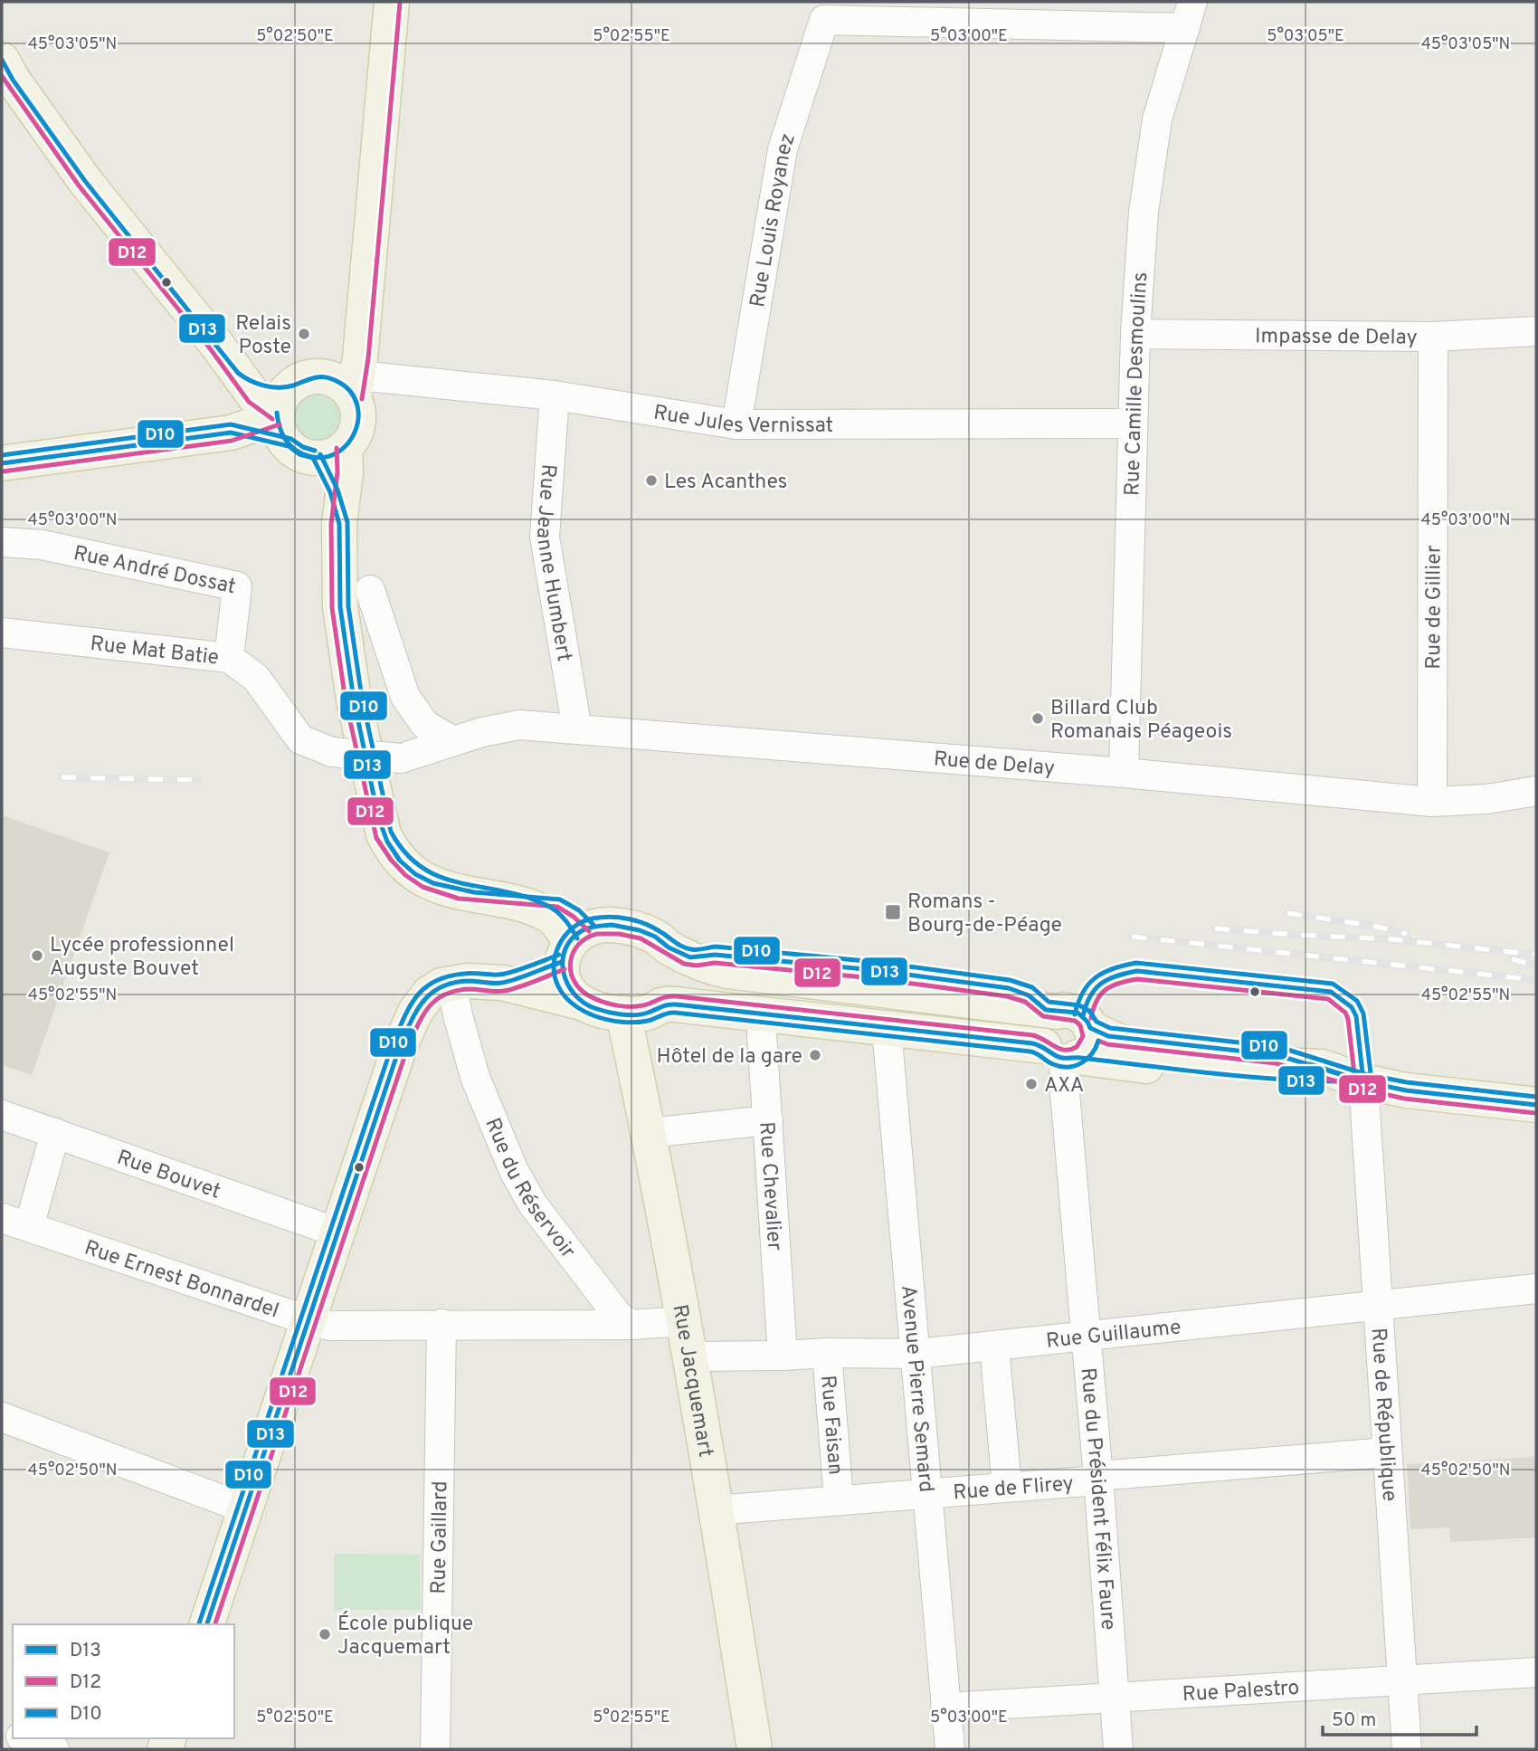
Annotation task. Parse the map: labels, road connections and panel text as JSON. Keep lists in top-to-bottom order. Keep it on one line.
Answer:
{"streets":{"main road":["Rue Jacquemart"],"street":["Rue Louis Royanez","Impasse de Delay","Rue Camille Desmoulins","Rue Jules Vernissat","Rue Jeanne Humbert","Rue André Dossat","Rue de Gillier","Rue Mat Batie","Rue de Delay","Rue Bouvet","Rue Chevalier","Rue du Réservoir","Rue Ernest Bonnardel","Rue Guillaume","Avenue Pierre Semard","Rue de République","Rue Faisan","Rue de Flirey","Rue du Président Félix Faure","Rue Gaillard","Rue Palestro"]},"crossings":[["Rue Louis Royanez","Rue Camille Desmoulins"],["Rue Louis Royanez","Rue Jules Vernissat"],["Impasse de Delay","Rue Camille Desmoulins"],["Impasse de Delay","Rue de Gillier"],["Rue Camille Desmoulins","Rue Jules Vernissat"],["Rue Camille Desmoulins","Rue de Delay"],["Rue Jules Vernissat","Rue Jeanne Humbert"],["Rue Jeanne Humbert","Rue de Delay"],["Rue André Dossat","Rue Mat Batie"],["Rue de Gillier","Rue de Delay"],["Rue Mat Batie","Rue de Delay"],["Rue Chevalier","Rue Guillaume"],["Rue du Réservoir","Rue Ernest Bonnardel"],["Rue Ernest Bonnardel","Rue Gaillard"],["Rue Guillaume","Rue Jacquemart"],["Rue Guillaume","Avenue Pierre Semard"],["Rue Guillaume","Rue de République"],["Rue Guillaume","Rue Faisan"],["Rue Guillaume","Rue du Président Félix Faure"],["Rue Jacquemart","Rue de Flirey"],["Avenue Pierre Semard","Rue de Flirey"],["Avenue Pierre Semard","Rue Palestro"],["Rue de République","Rue de Flirey"],["Rue de République","Rue Palestro"],["Rue Faisan","Rue de Flirey"],["Rue de Flirey","Rue du Président Félix Faure"],["Rue du Président Félix Faure","Rue Palestro"]],"places":{"other":["Relais Poste","Les Acanthes","Billard Club Romanais Péageois","Lycée professionnel Auguste Bouvet","Hôtel de la gare","AXA","École publique Jacquemart"],"transit":["Romans - Bourg-de-Péage"]},"lines":["transit line D12","transit line D13","transit line D10"],"legend":["D13","D12","D10"],"scale_bar":"50 m","coordinates":["5°02'50\"E","5°02'55\"E","5°03'00\"E","5°03'05\"E","45°03'05\"N","45°03'00\"N","45°02'55\"N","45°02'50\"N"]}
